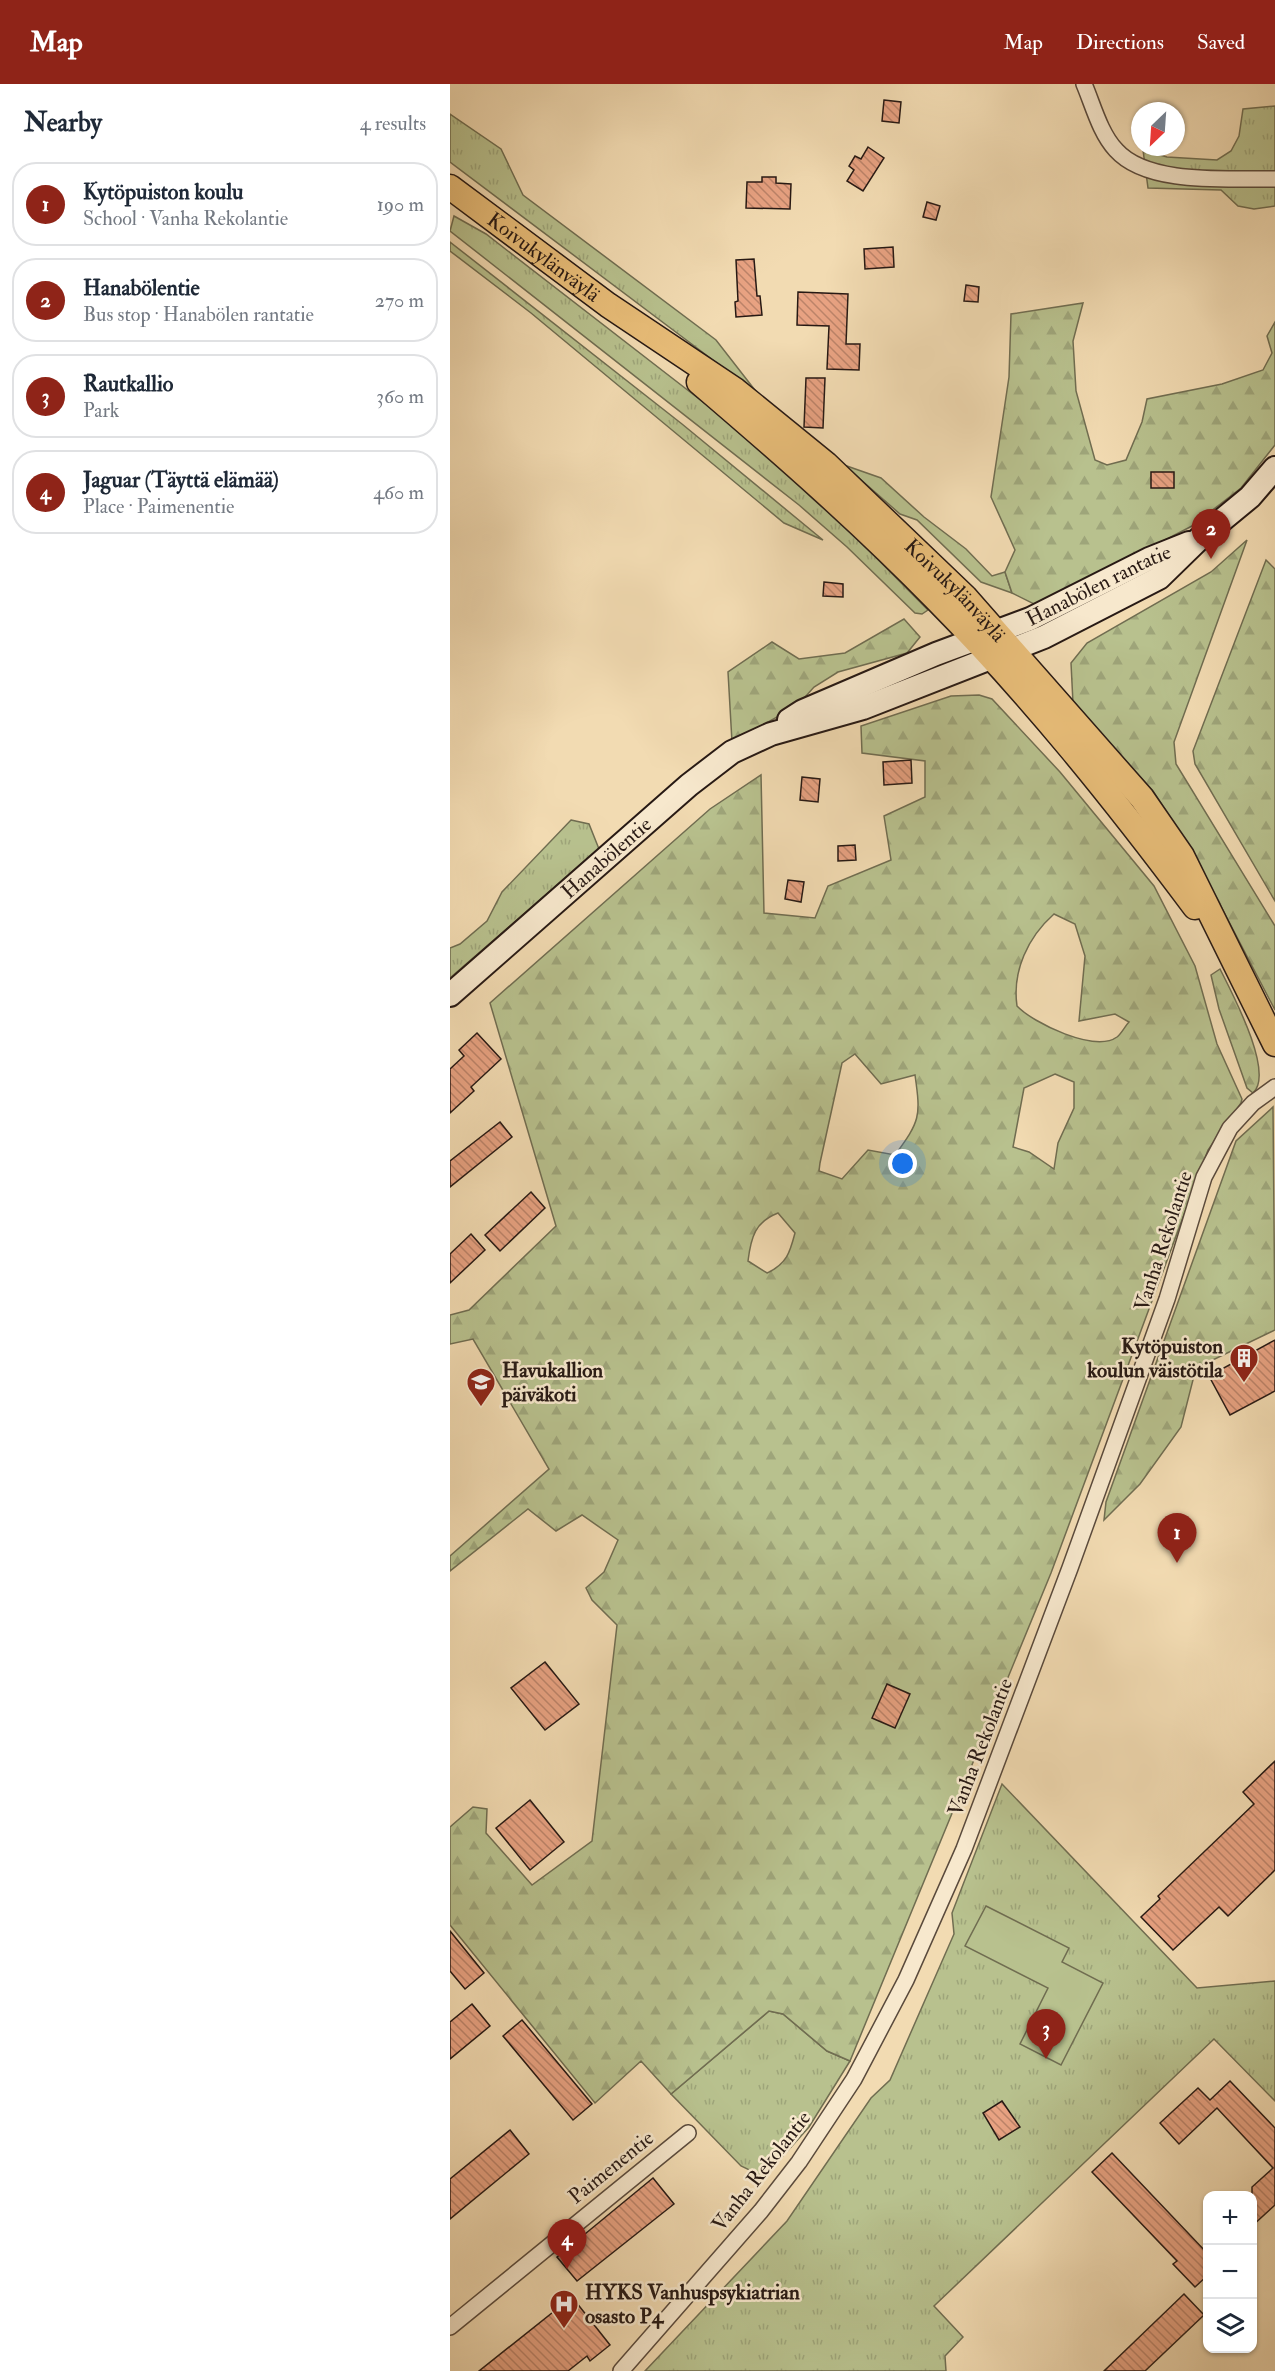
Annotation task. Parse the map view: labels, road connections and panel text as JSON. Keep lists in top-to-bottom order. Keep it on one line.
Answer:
{"streets":{"main road":["Koivukylänväylä","Hanabölen rantatie","Hanabölentie"],"street":["Vanha Rekolantie","Paimenentie"]},"crossings":[["Koivukylänväylä","Hanabölen rantatie"],["Koivukylänväylä","Hanabölentie"],["Hanabölen rantatie","Hanabölentie"]],"places":{"building":["Kytöpuiston koulun väistötila"],"school or university":["Havukallion päiväkoti"],"hospital":["HYKS Vanhuspsykiatrian osasto P4"]},"north":"bottom left","page":{"header":"Map","nav":["Map","Directions","Saved"],"heading":["Nearby","4 results"],"list":[{"mark":"1","name":"Kytöpuiston koulu","note":"School · Vanha Rekolantie","value":"190 m"},{"mark":"2","name":"Hanabölentie","note":"Bus stop · Hanabölen rantatie","value":"270 m"},{"mark":"3","name":"Rautkallio","note":"Park","value":"360 m"},{"mark":"4","name":"Jaguar (Täyttä elämää)","note":"Place · Paimenentie","value":"460 m"}],"pins":["2","1","3","4"],"map_buttons":["+","−"]}}
